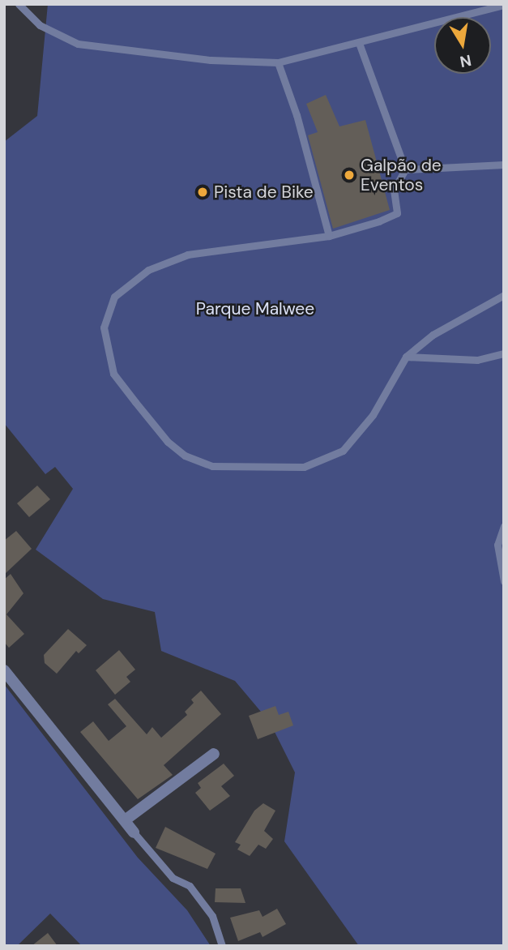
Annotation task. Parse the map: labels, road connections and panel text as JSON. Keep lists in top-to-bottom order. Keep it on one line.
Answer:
{"parks":["Parque Malwee"],"places":["Galpão de Eventos","Pista de Bike"],"north":"bottom"}
